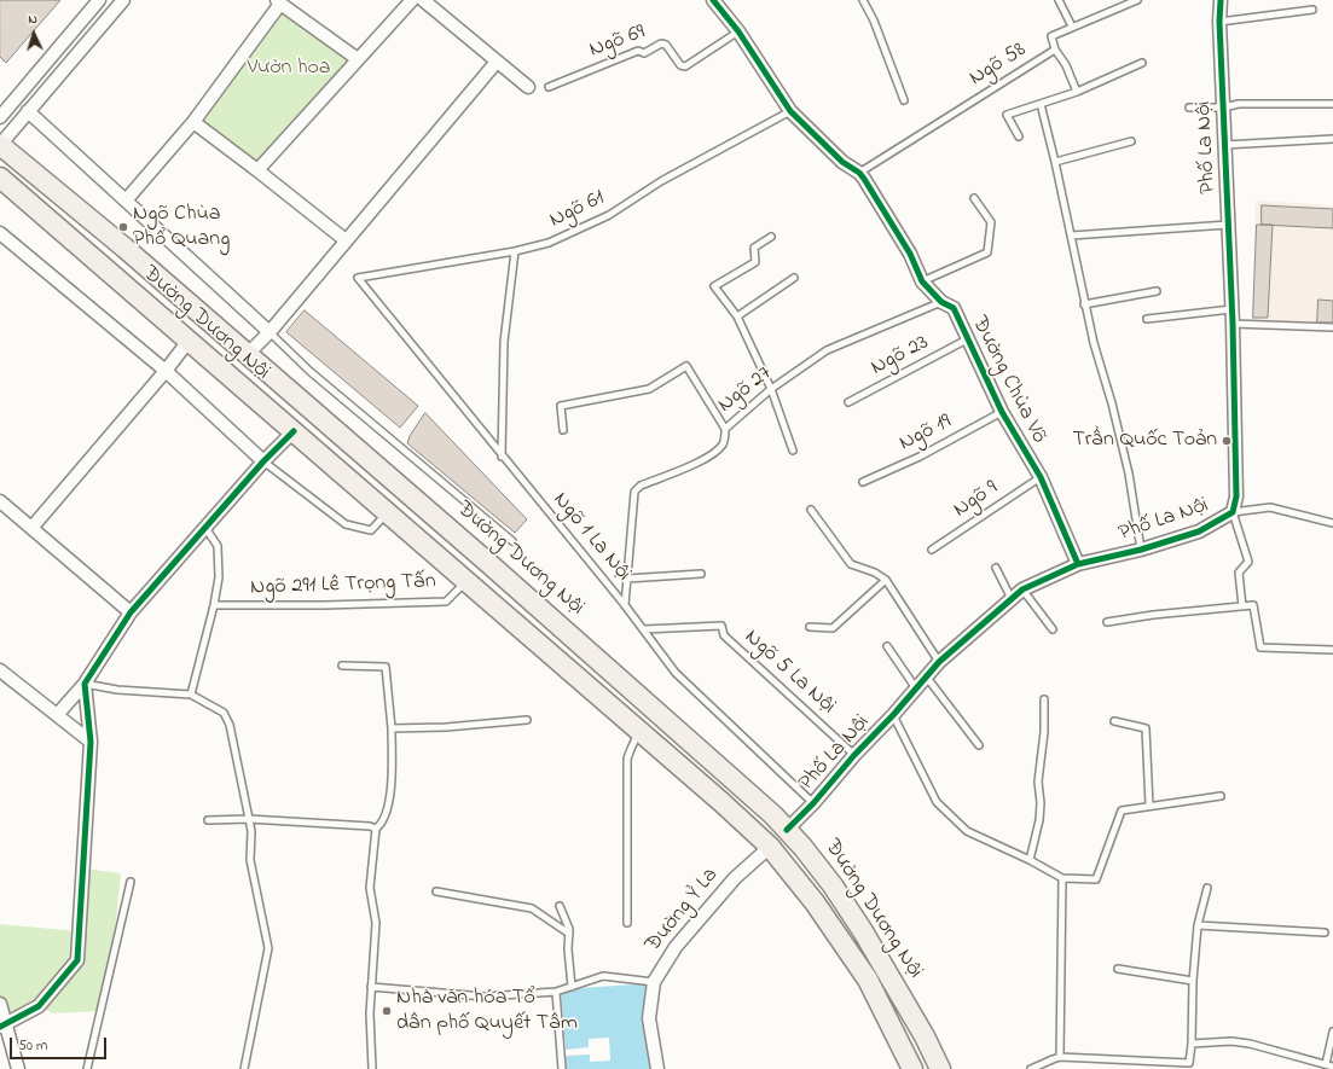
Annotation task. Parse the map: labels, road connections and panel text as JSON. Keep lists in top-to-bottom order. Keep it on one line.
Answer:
{"streets":{"main road":["Đường Dương Nội"],"street":["Phố La Nội","Đường Chùa Võ","Đường Ỷ La"],"lane":["Ngõ 69","Ngõ 58","Ngõ 61","Ngõ 23","Ngõ 27","Ngõ 19","Ngõ 9","Ngõ 1 La Nội","Ngõ 291 Lê Trọng Tấn","Ngõ 5 La Nội"]},"crossings":[["Ngõ 69","Đường Chùa Võ"],["Ngõ 58","Đường Chùa Võ"],["Phố La Nội","Đường Dương Nội"],["Phố La Nội","Đường Chùa Võ"],["Phố La Nội","Ngõ 1 La Nội"],["Phố La Nội","Ngõ 5 La Nội"],["Ngõ 61","Đường Chùa Võ"],["Ngõ 61","Ngõ 1 La Nội"],["Đường Dương Nội","Ngõ 291 Lê Trọng Tấn"],["Đường Dương Nội","Đường Ỷ La"],["Ngõ 23","Đường Chùa Võ"],["Đường Chùa Võ","Ngõ 27"],["Đường Chùa Võ","Ngõ 19"],["Đường Chùa Võ","Ngõ 9"],["Ngõ 1 La Nội","Ngõ 5 La Nội"]],"parks":["Vườn hoa"],"places":["Ngõ Chùa Phổ Quang","Trần Quốc Toản","Nhà văn hóa Tổ dân phố Quyết Tâm"],"scale_bar":"50 m","north":"top"}
